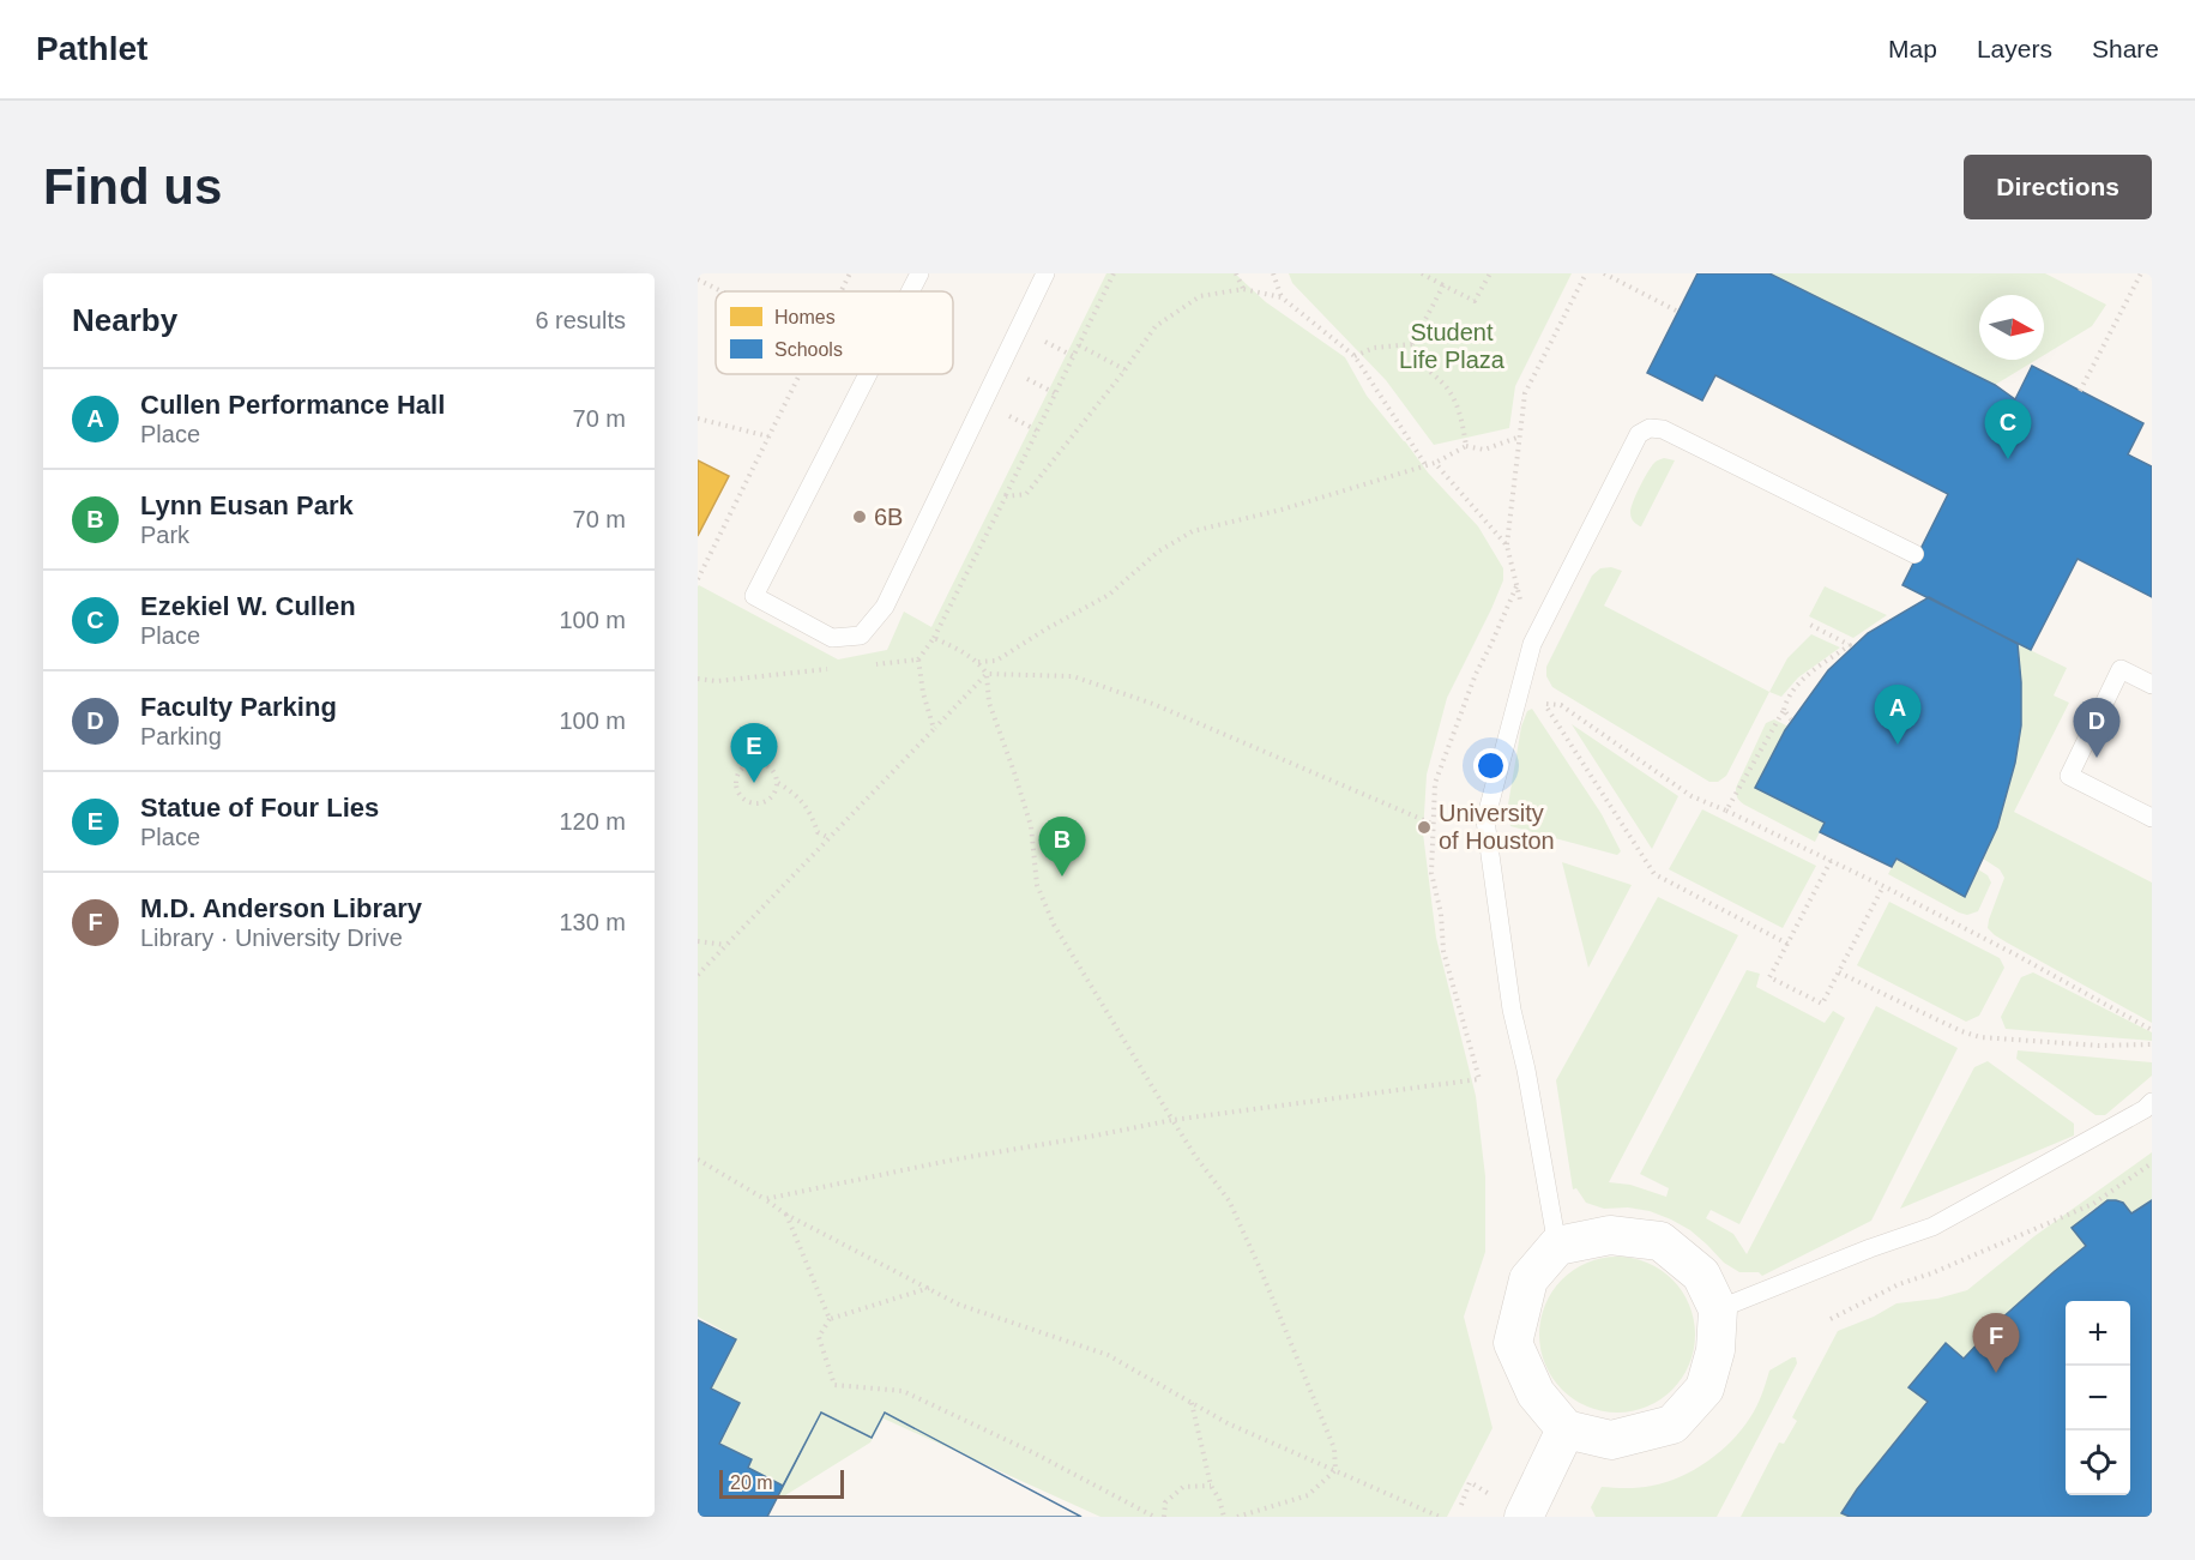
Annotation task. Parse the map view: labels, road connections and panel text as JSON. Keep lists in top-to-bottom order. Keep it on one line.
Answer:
{"parks":["Student Life Plaza"],"places":["6B","University of Houston"],"legend":["Homes","Schools"],"scale_bar":"20 m","north":"right","page":{"header":"Pathlet","nav":["Map","Layers","Share"],"buttons":"Directions","title":"Find us","heading":["Nearby","6 results"],"list":[{"mark":"A","name":"Cullen Performance Hall","note":"Place","value":"70 m"},{"mark":"B","name":"Lynn Eusan Park","note":"Park","value":"70 m"},{"mark":"C","name":"Ezekiel W. Cullen","note":"Place","value":"100 m"},{"mark":"D","name":"Faculty Parking","note":"Parking","value":"100 m"},{"mark":"E","name":"Statue of Four Lies","note":"Place","value":"120 m"},{"mark":"F","name":"M.D. Anderson Library","note":"Library · University Drive","value":"130 m"}],"pins":["C","A","D","E","B","F"],"map_buttons":["+","−"],"scale":"20 m"}}
